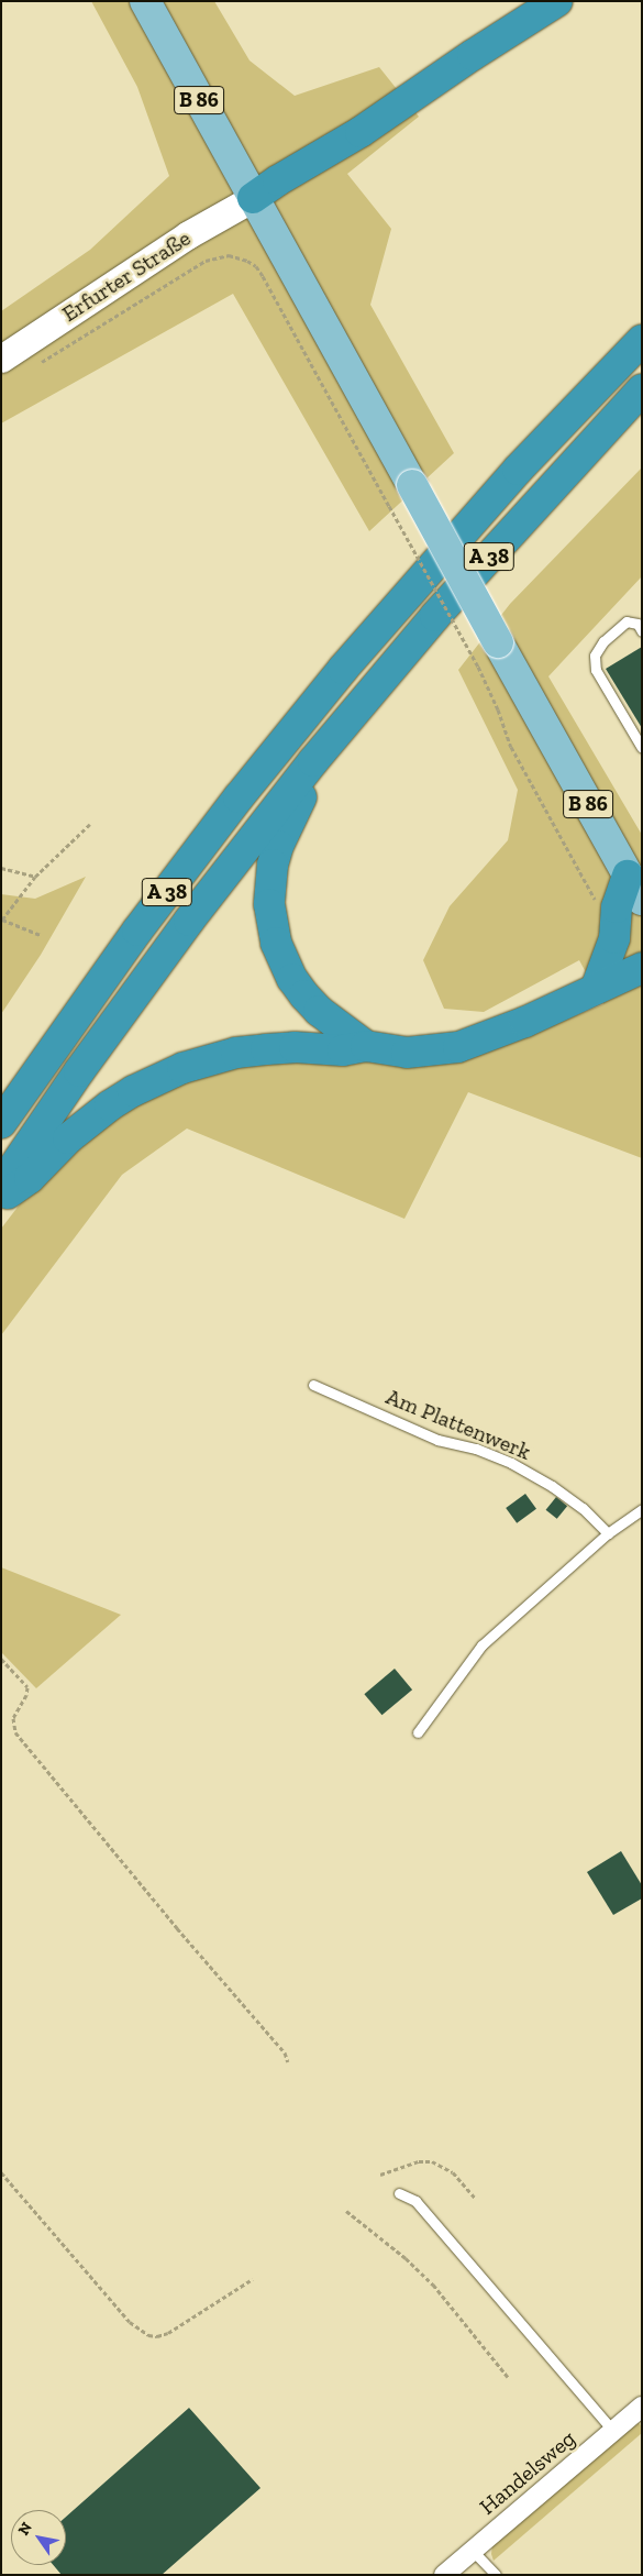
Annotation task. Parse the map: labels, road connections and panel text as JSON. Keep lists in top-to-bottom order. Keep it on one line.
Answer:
{"streets":{"highway":["A 38"],"main road":["B 86","Erfurter Straße"],"street":["Handelsweg"],"lane":["Am Plattenwerk"]},"crossings":[["B 86","Erfurter Straße"]],"north":"top left"}
